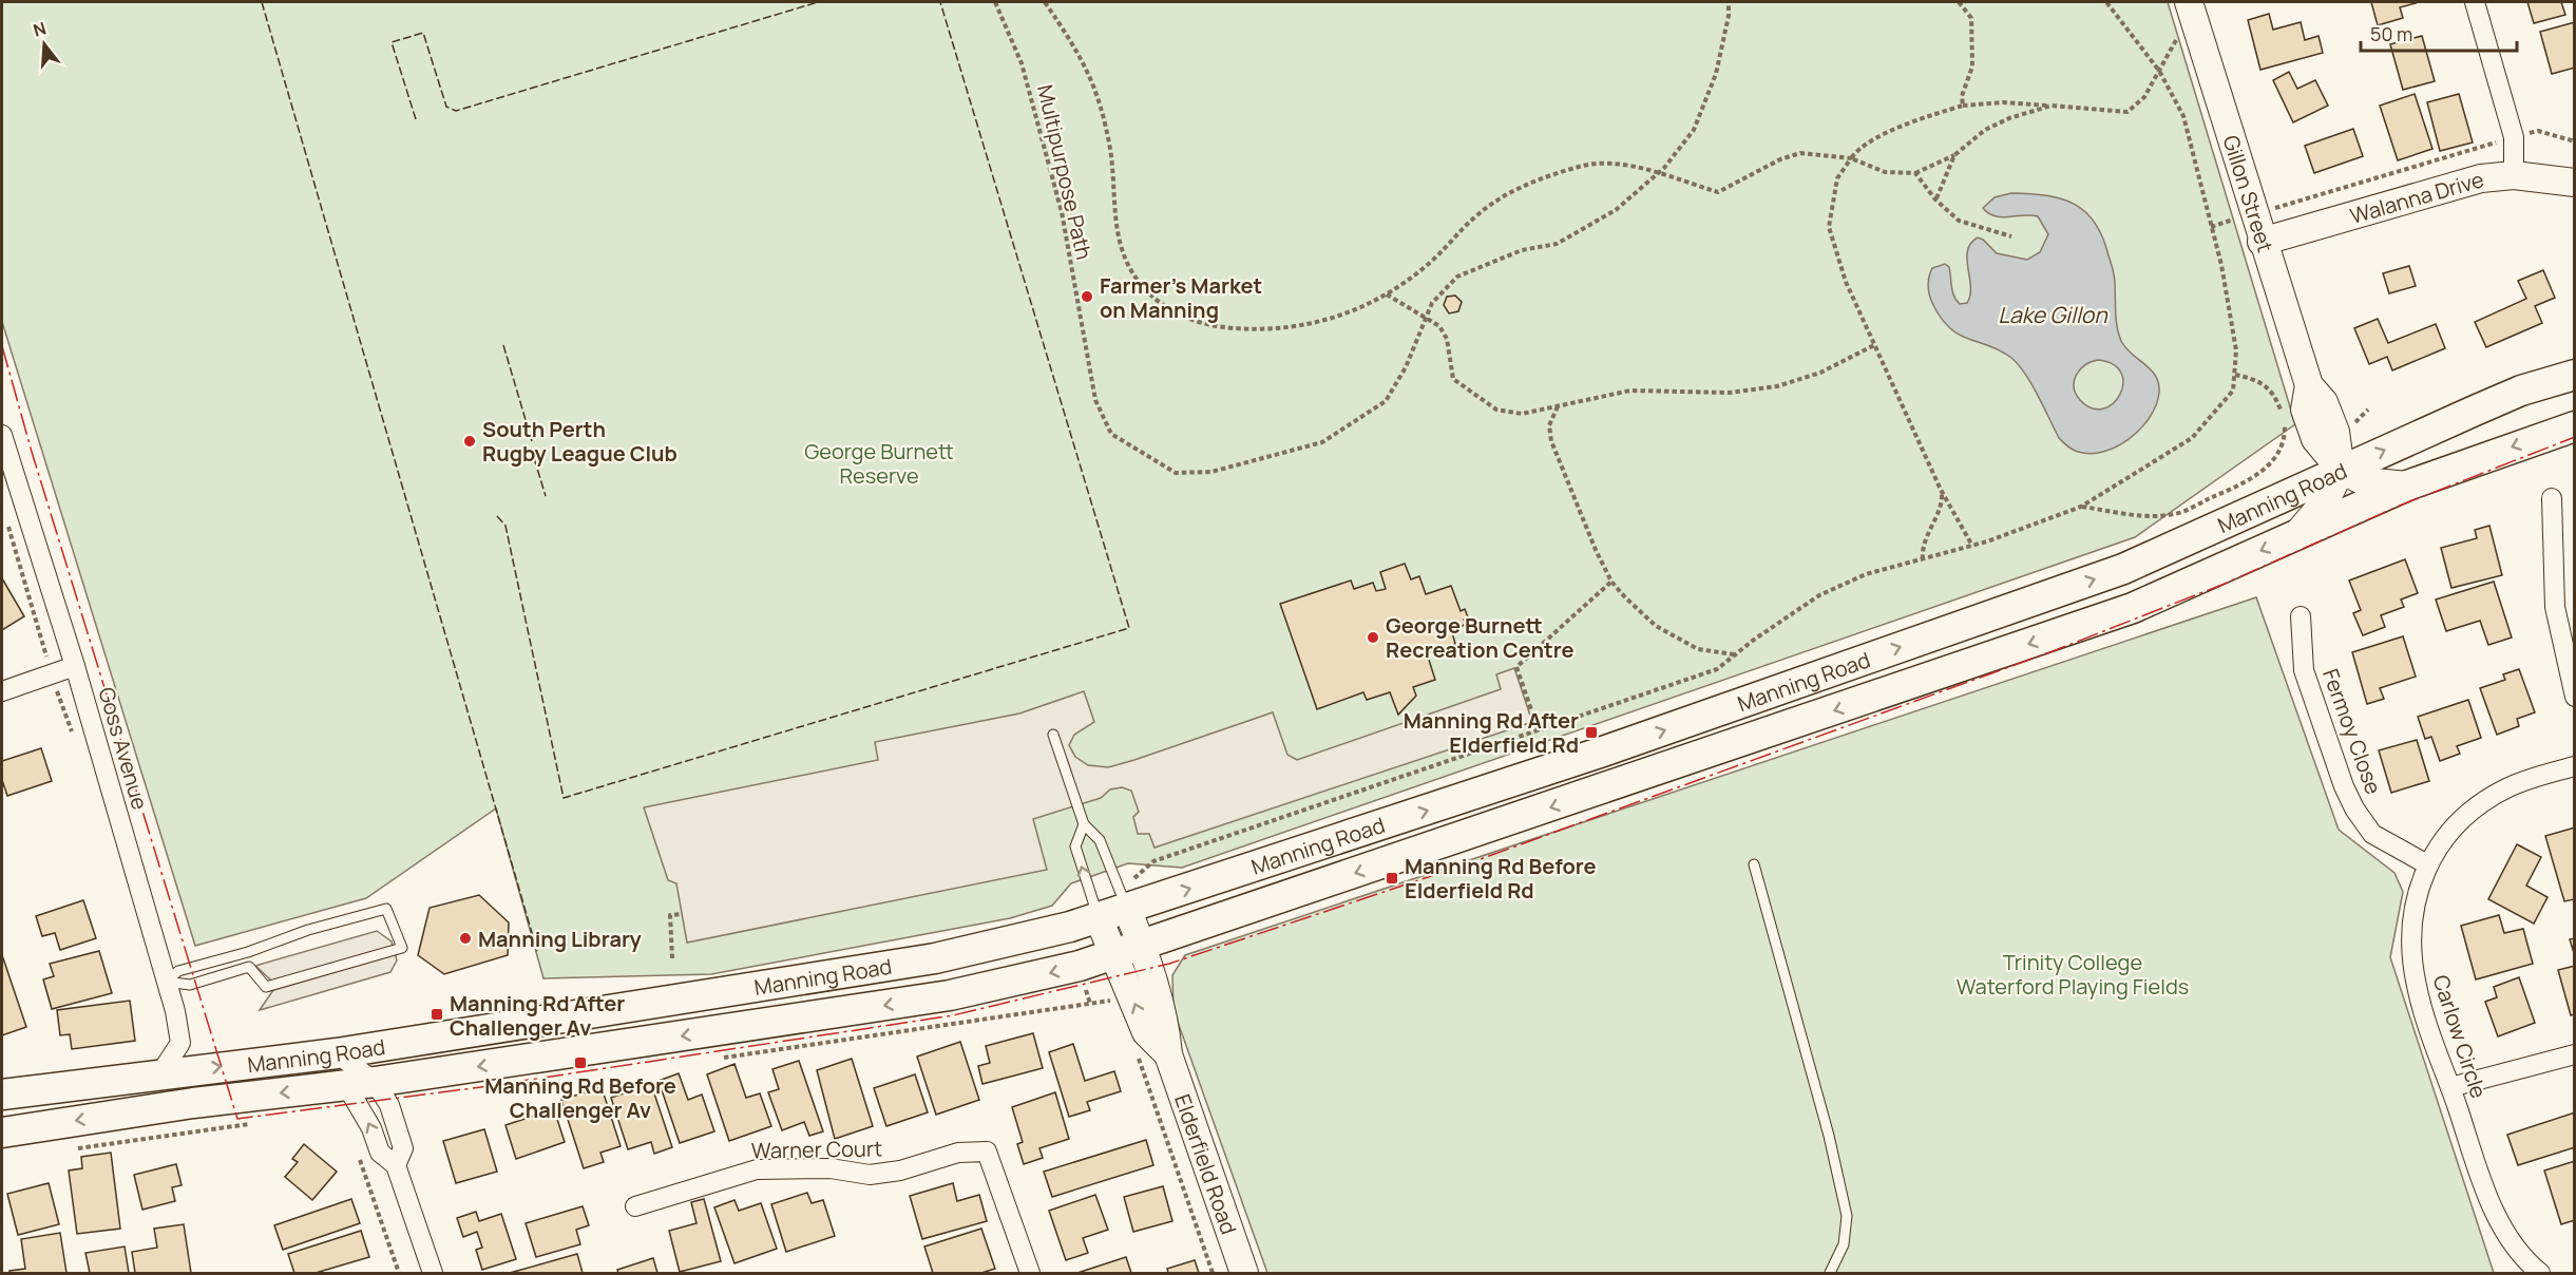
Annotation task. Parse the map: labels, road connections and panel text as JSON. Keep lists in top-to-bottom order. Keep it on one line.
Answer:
{"streets":{"main road":["Manning Road"],"street":["Gillon Street","Walanna Drive","Fermoy Close","Goss Avenue","Carlow Circle","Warner Court","Elderfield Road"],"path":["Multipurpose Path"]},"crossings":[["Gillon Street","Walanna Drive"],["Gillon Street","Manning Road"],["Manning Road","Goss Avenue"],["Manning Road","Elderfield Road"],["Fermoy Close","Carlow Circle"]],"water":["Lake Gillon"],"parks":["George Burnett Reserve","Trinity College Waterford Playing Fields"],"places":{"other":["Farmer's Market on Manning","South Perth Rugby League Club","George Burnett Recreation Centre","Manning Library"],"transit":["Manning Rd After Elderfield Rd","Manning Rd Before Elderfield Rd","Manning Rd After Challenger Av","Manning Rd Before Challenger Av"]},"scale_bar":"50 m","north":"top"}
